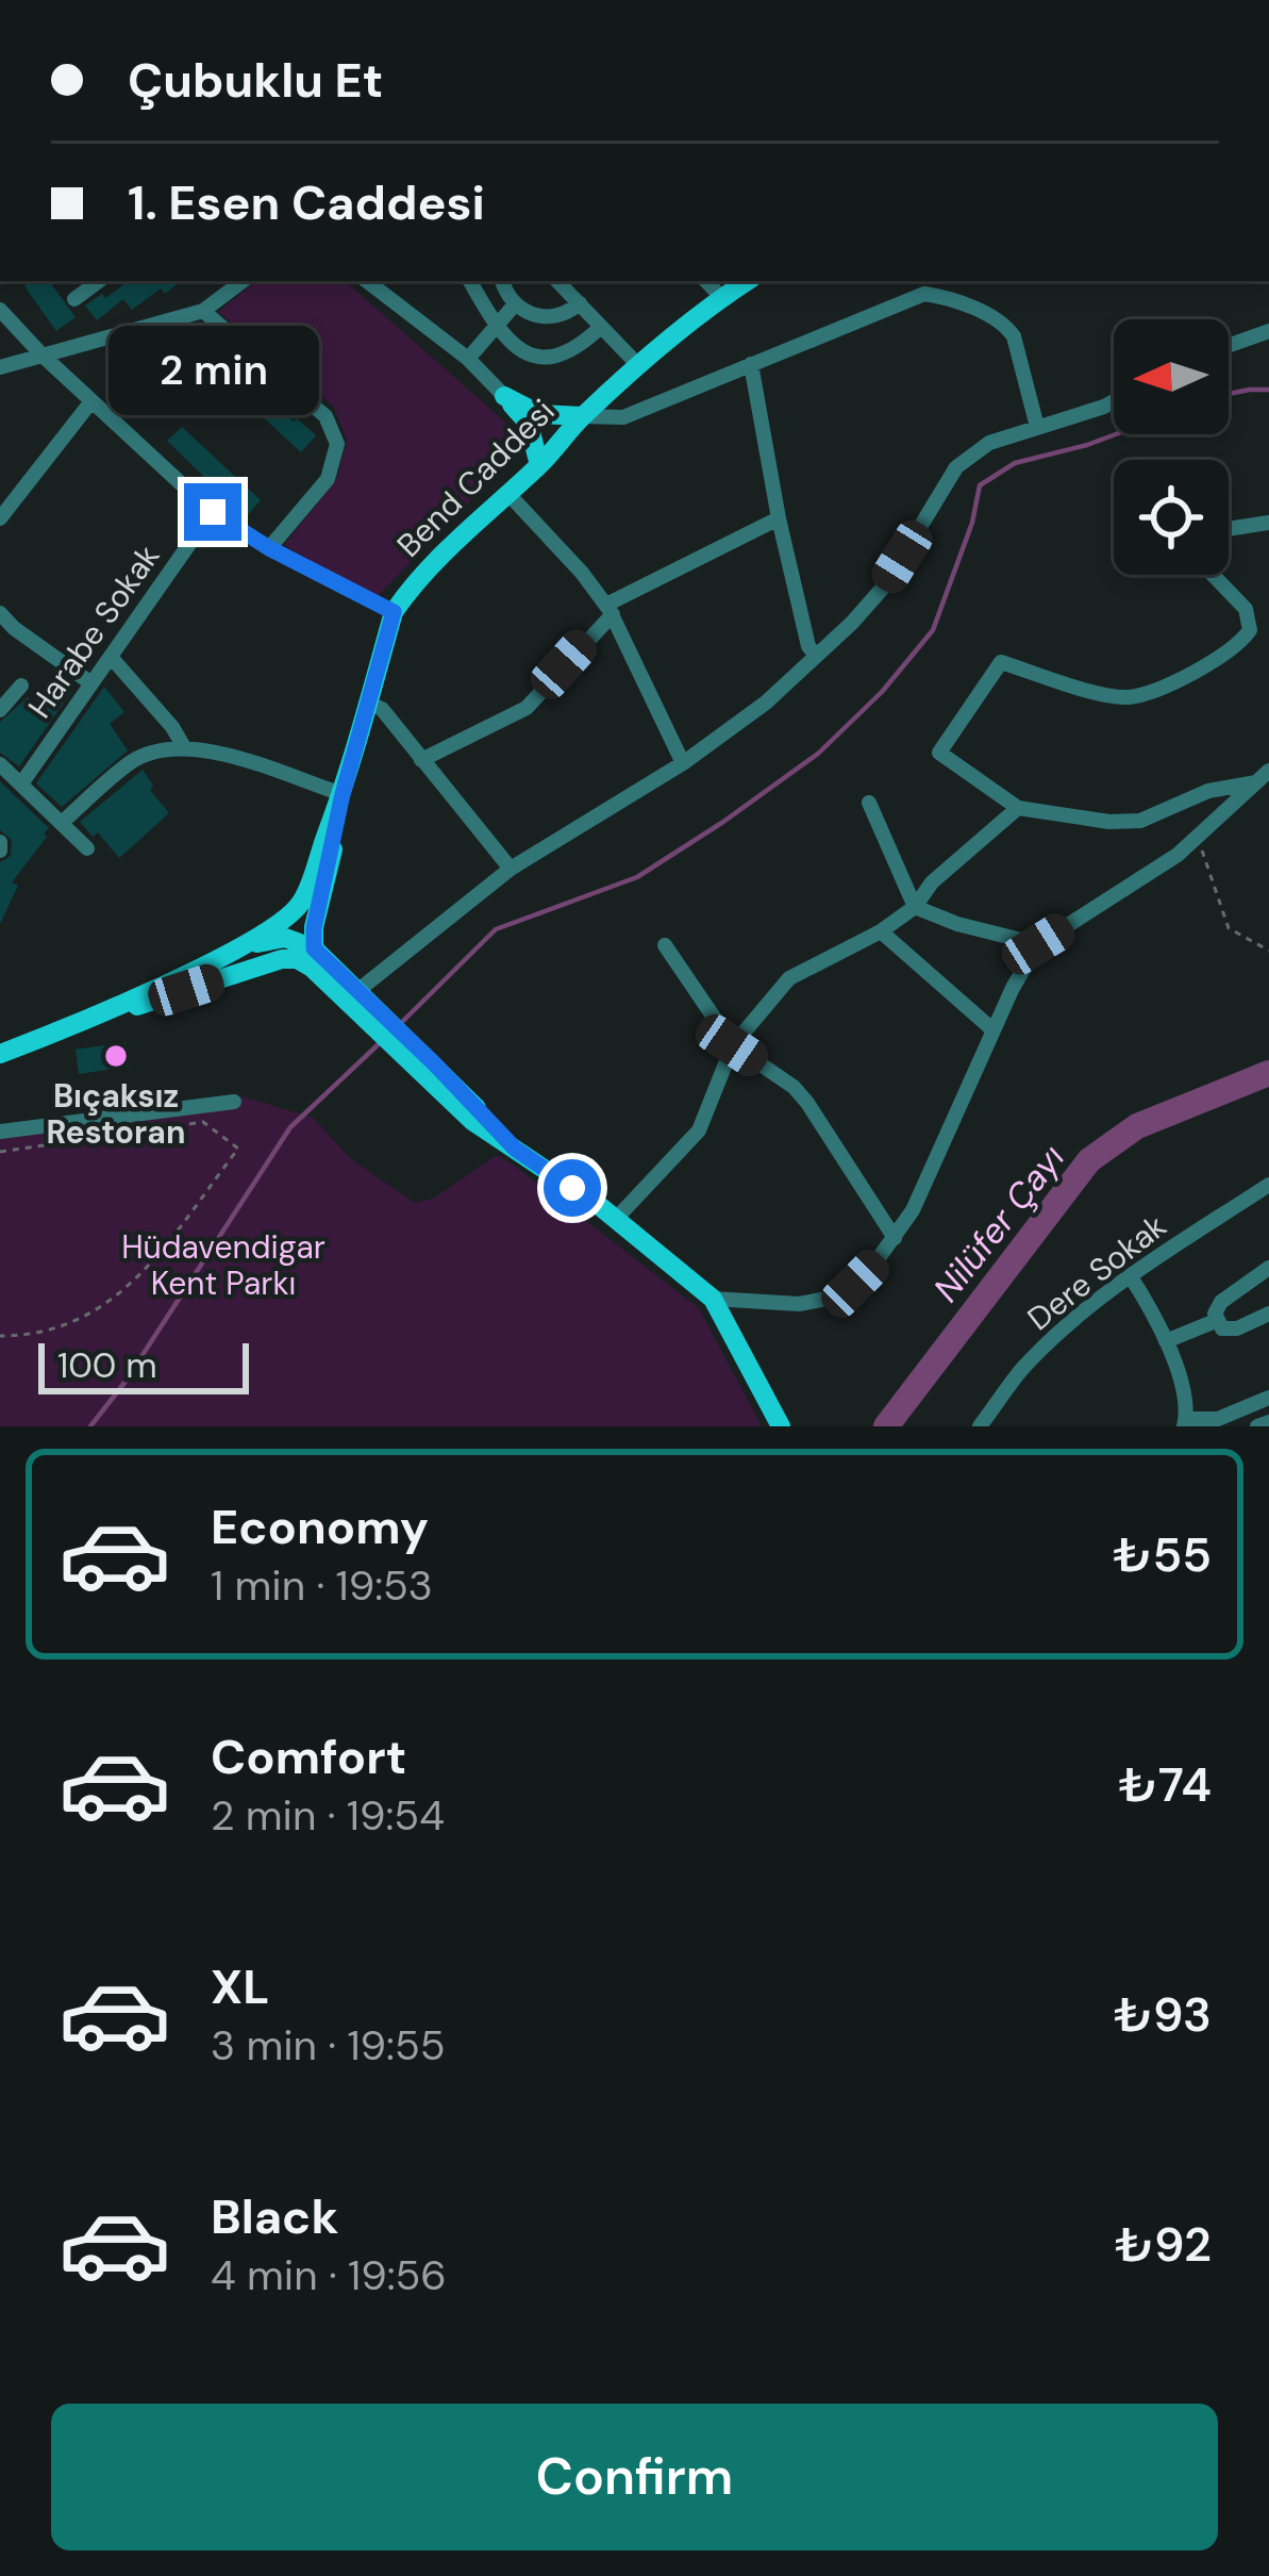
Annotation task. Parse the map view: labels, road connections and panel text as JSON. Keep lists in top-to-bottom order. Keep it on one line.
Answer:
{"streets":{"main road":["Bend Caddesi"],"street":["Harabe Sokak","Dere Sokak"]},"water":["Nilüfer Çayı"],"parks":["Hüdavendigar Kent Parkı"],"places":["Bıçaksız Restoran"],"scale_bar":"100 m","north":"left","page":{"banner":["Çubuklu Et","1. Esen Caddesi"],"bubble":"2 min","scale":"100 m","list":[{"name":"Economy","note":"1 min · 19:53","value":"₺55"},{"name":"Comfort","note":"2 min · 19:54","value":"₺74"},{"name":"XL","note":"3 min · 19:55","value":"₺93"},{"name":"Black","note":"4 min · 19:56","value":"₺92"}],"buttons":"Confirm"}}
